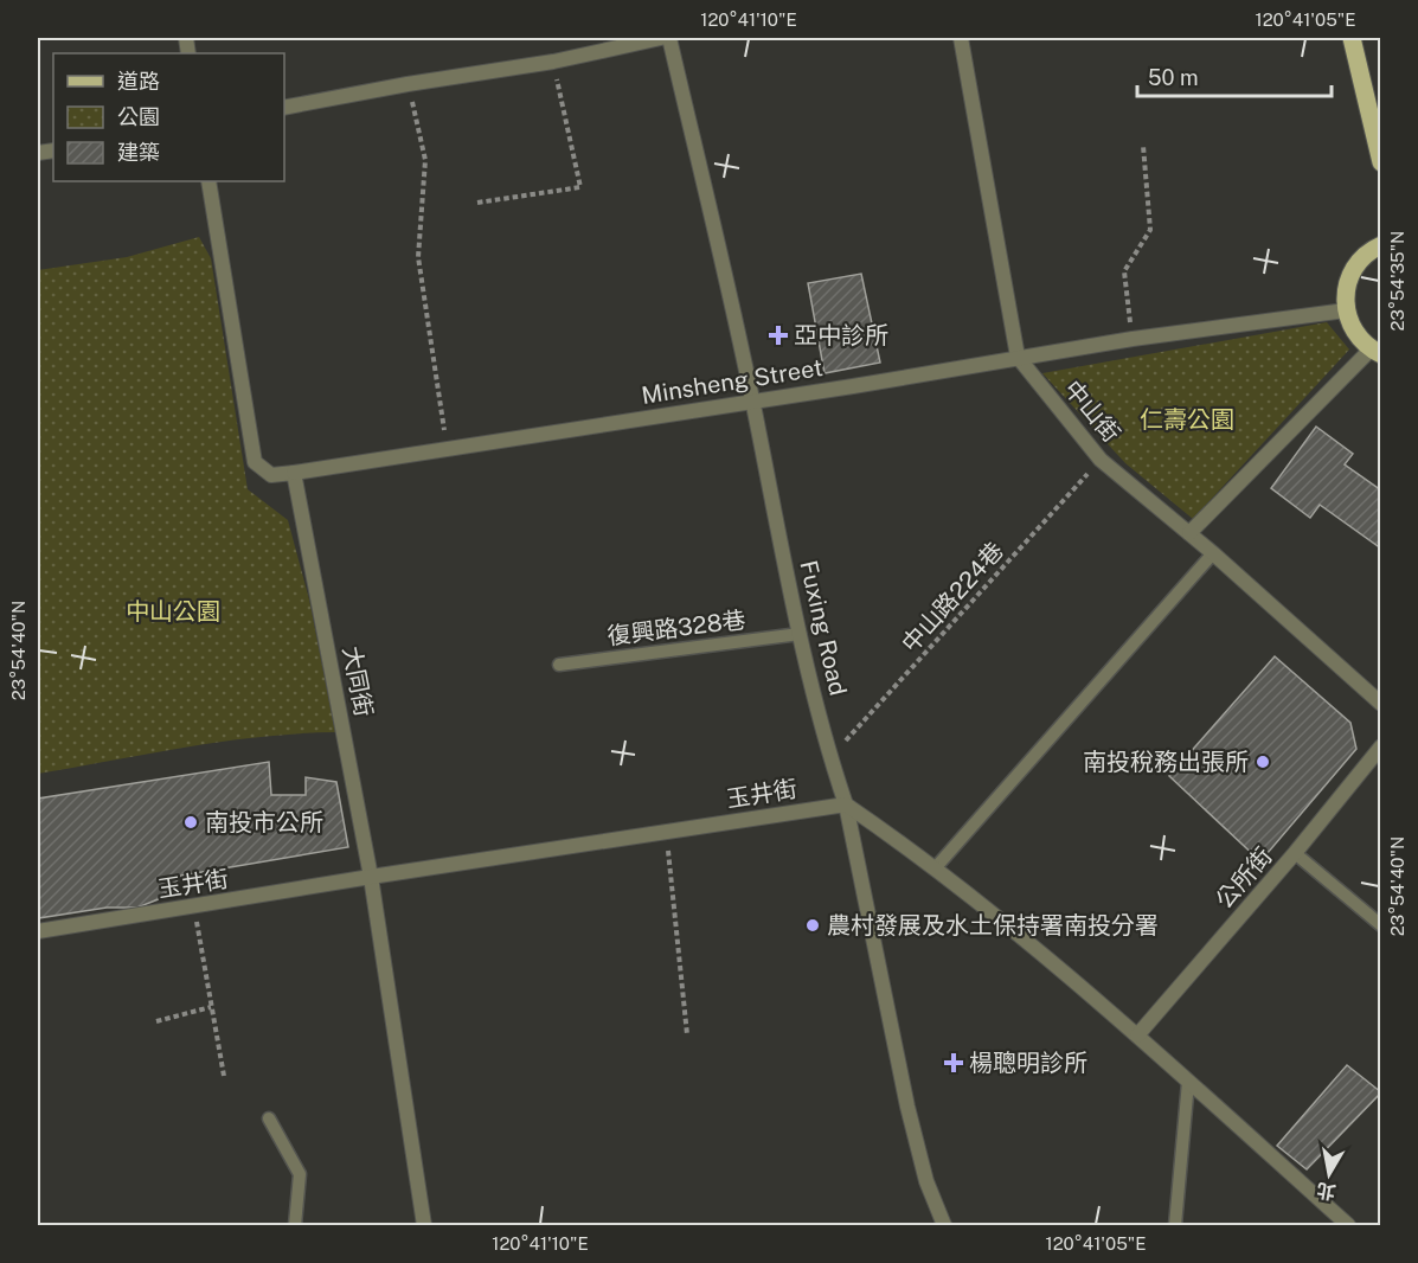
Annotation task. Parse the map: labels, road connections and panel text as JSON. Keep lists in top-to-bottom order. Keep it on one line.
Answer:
{"streets":{"street":["Minsheng Street","中山街","Fuxing Road","大同街","玉井街","公所街"],"lane":["復興路328巷"],"path":["中山路224巷"]},"crossings":[["Minsheng Street","中山街"],["Minsheng Street","Fuxing Road"],["Minsheng Street","大同街"],["中山街","中山路224巷"],["中山路224巷","Fuxing Road"],["復興路328巷","Fuxing Road"],["Fuxing Road","玉井街"],["大同街","玉井街"]],"parks":["仁壽公園","中山公園"],"places":{"health":["亞中診所","楊聰明診所"],"other":["南投稅務出張所","南投市公所","農村發展及水土保持署南投分署"]},"legend":["道路","公園","建築"],"scale_bar":"50 m","north":"bottom","coordinates":["120°41'10\"E","120°41'05\"E","23°54'35\"N","23°54'40\"N"]}
